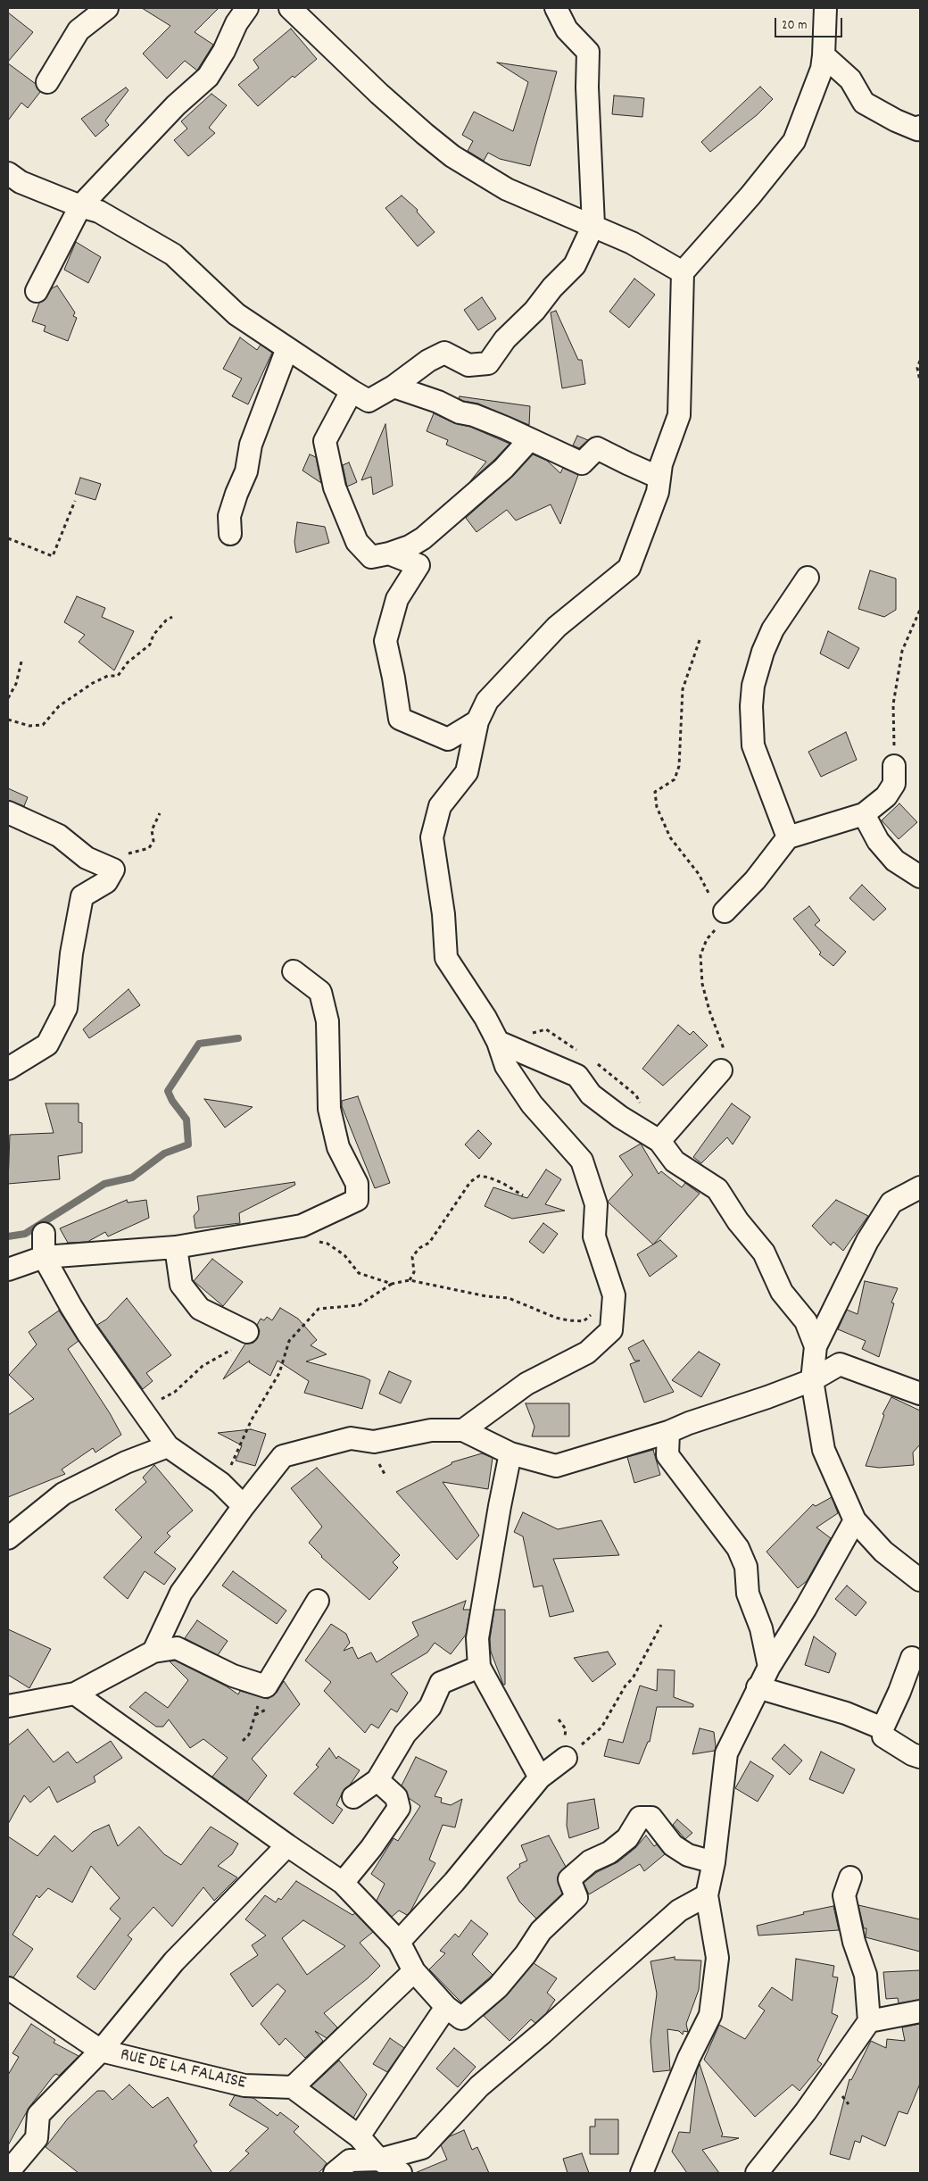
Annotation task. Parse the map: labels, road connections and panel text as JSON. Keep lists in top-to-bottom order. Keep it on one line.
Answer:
{"streets":{"street":["RUE DE LA FALAISE"]},"scale_bar":"20 m"}
